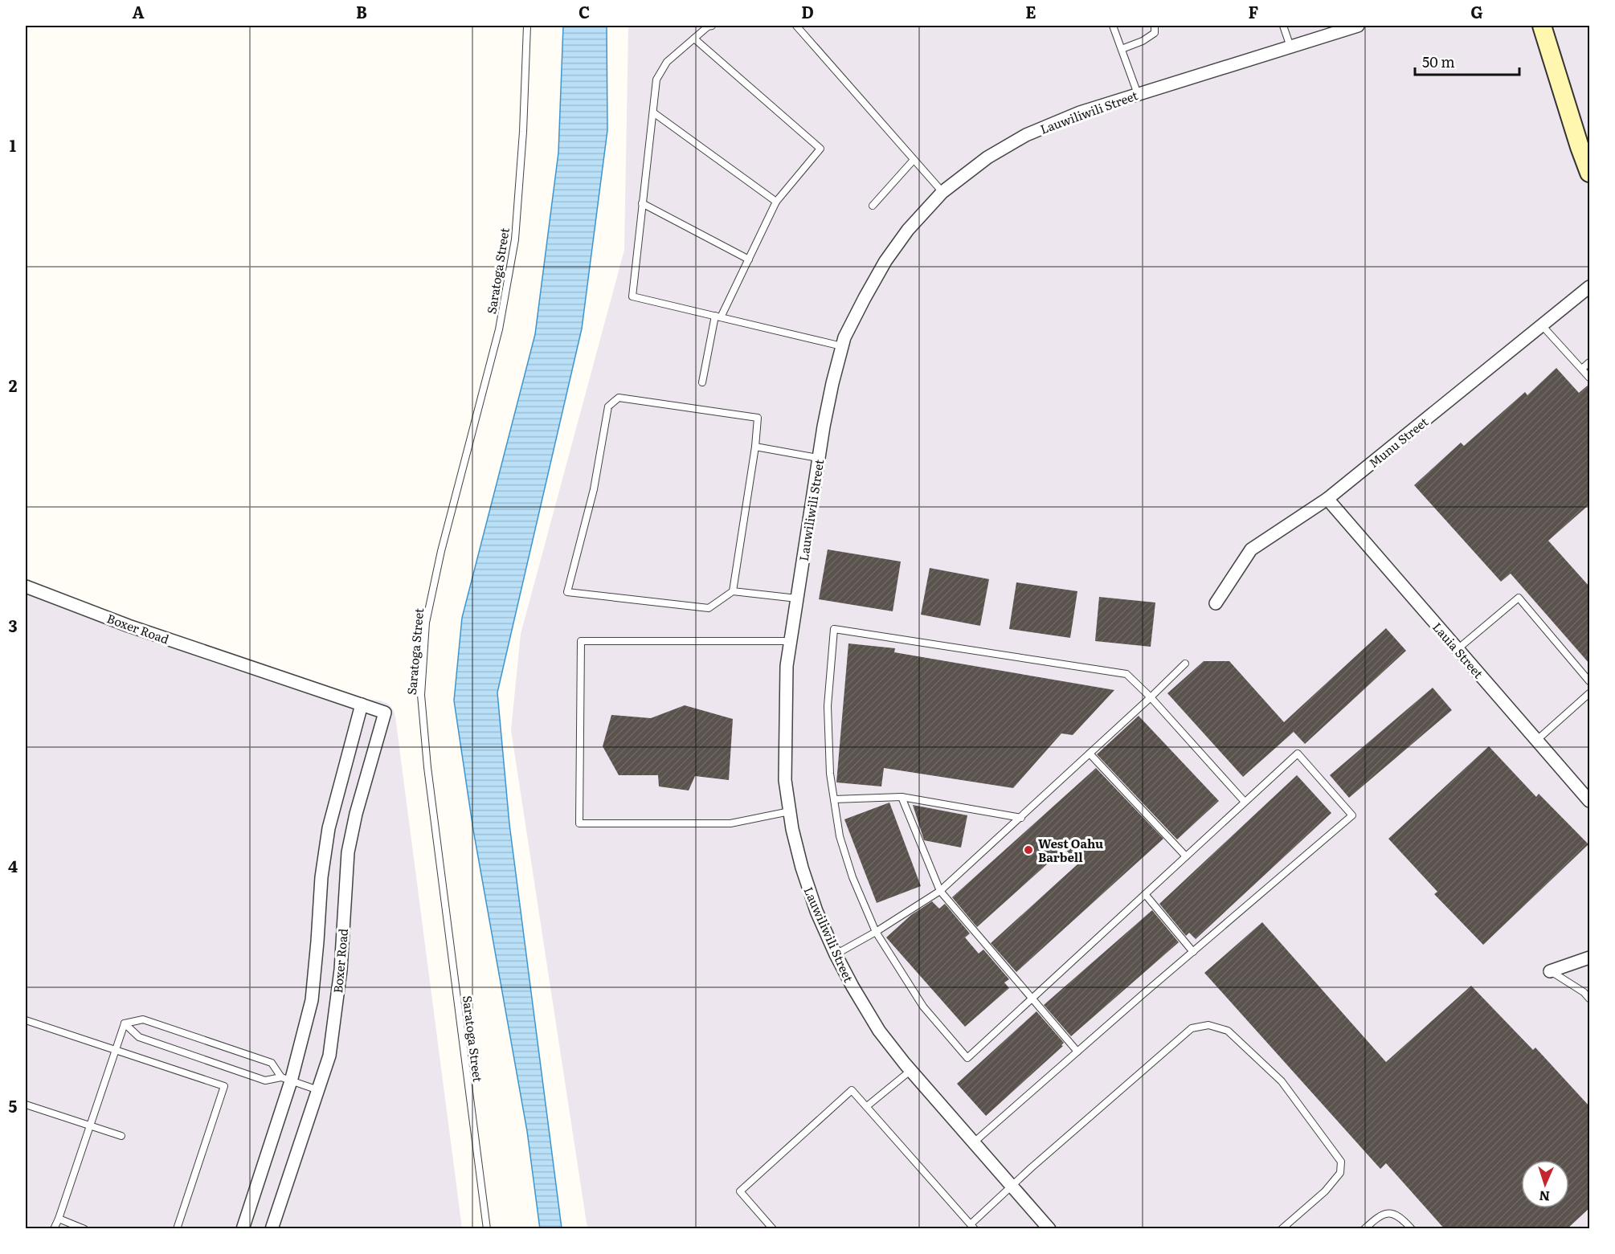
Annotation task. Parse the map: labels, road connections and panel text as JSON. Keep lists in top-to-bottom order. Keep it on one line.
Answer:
{"streets":{"street":["Lauwiliwili Street","Munu Street","Boxer Road","Lauia Street"],"lane":["Saratoga Street"]},"crossings":[["Munu Street","Lauia Street"]],"places":["West Oahu Barbell"],"scale_bar":"50 m","north":"bottom","grid":{"columns":["A","B","C","D","E","F","G"],"rows":["1","2","3","4","5"]}}
